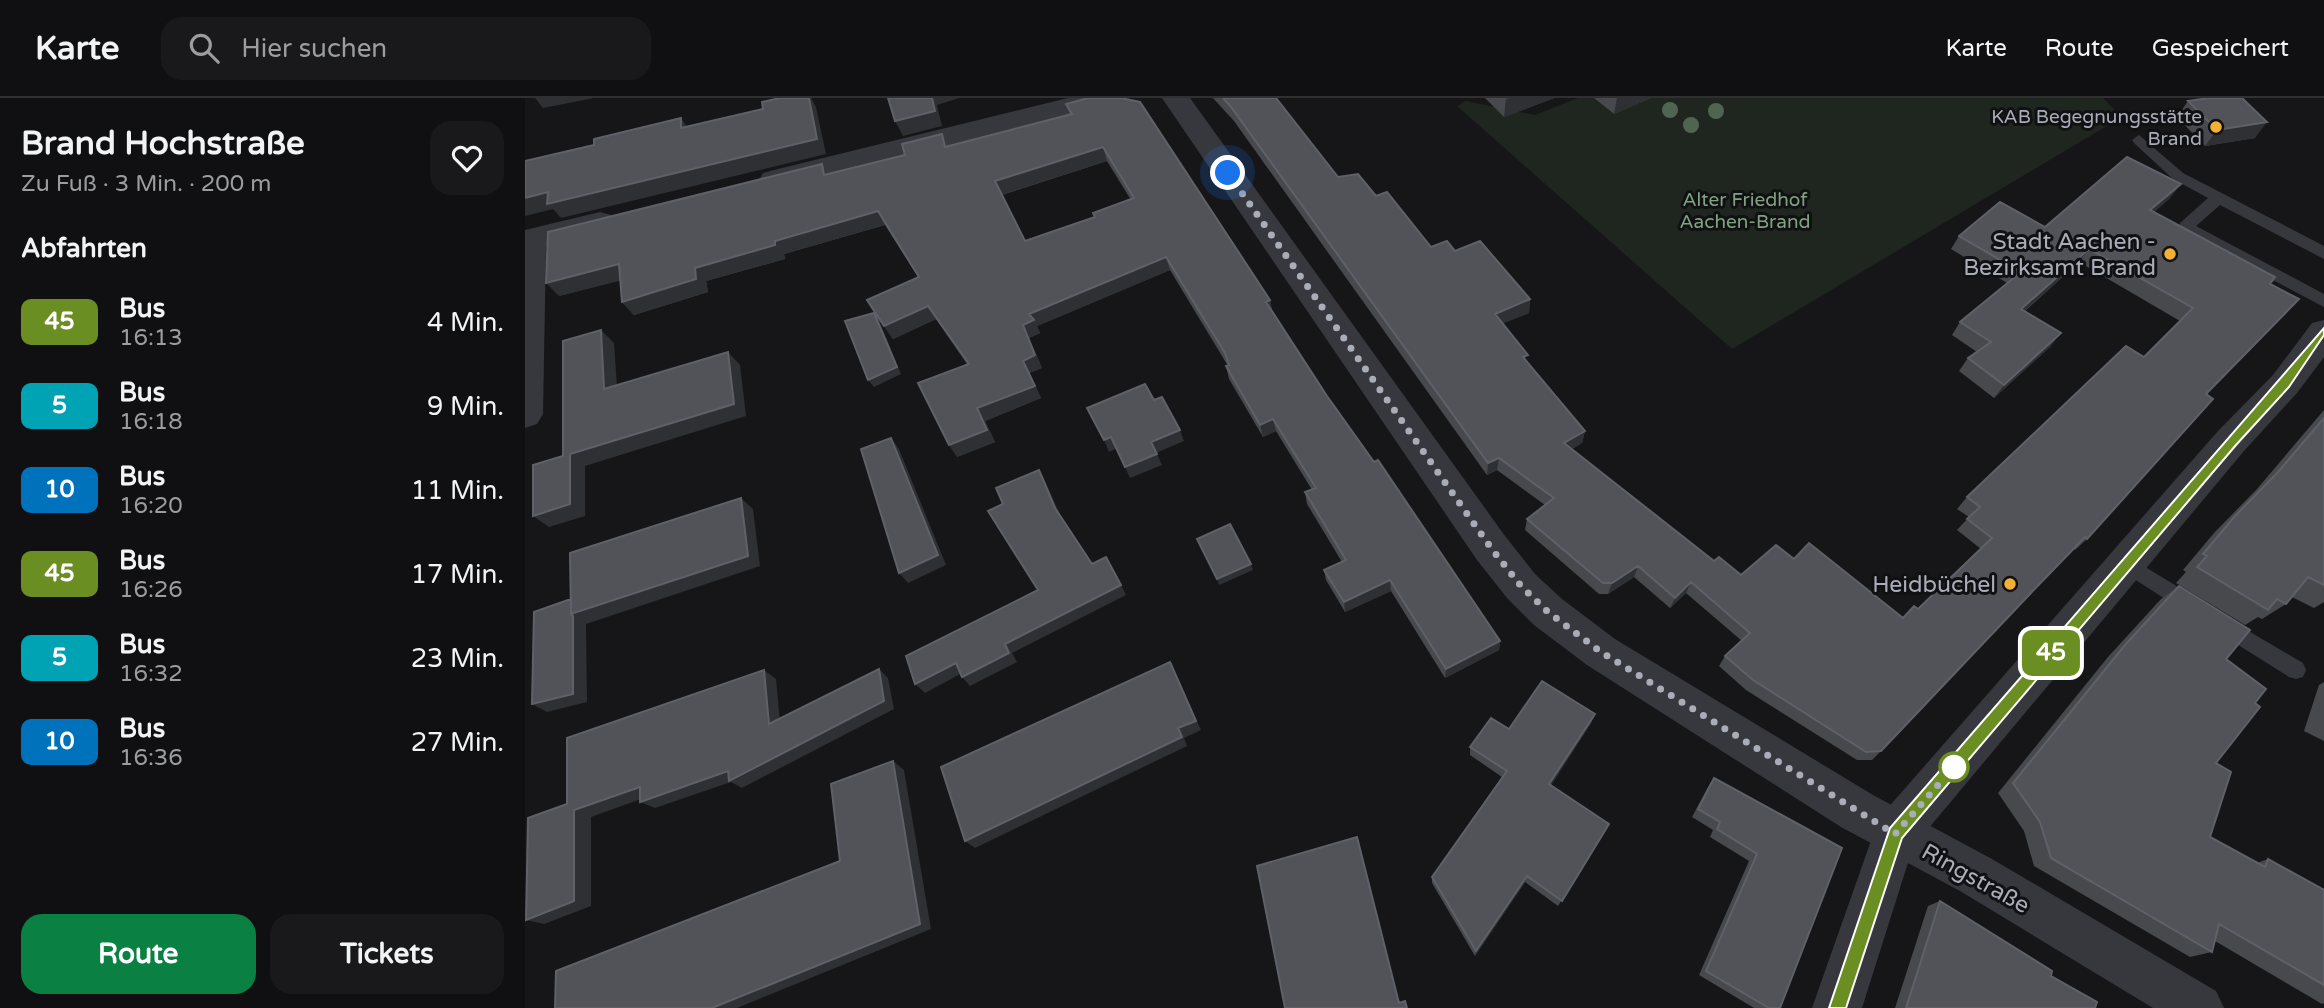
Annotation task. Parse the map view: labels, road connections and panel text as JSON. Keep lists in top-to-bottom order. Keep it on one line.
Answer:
{"streets":{"street":["Ringstraße"]},"parks":["Alter Friedhof Aachen-Brand"],"places":["KAB Begegnungsstätte Brand","Stadt Aachen - Bezirksamt Brand","Heidbüchel"],"lines":["bus line 45"],"page":{"header":"Karte","search":"Hier suchen","nav":["Karte","Route","Gespeichert"],"heading":[["Brand Hochstraße","Zu Fuß · 3 Min. · 200 m"],"Abfahrten"],"on_map":"45","list":[{"mark":"45","name":"Bus","note":"16:13","value":"4 Min."},{"mark":"5","name":"Bus","note":"16:18","value":"9 Min."},{"mark":"10","name":"Bus","note":"16:20","value":"11 Min."},{"mark":"45","name":"Bus","note":"16:26","value":"17 Min."},{"mark":"5","name":"Bus","note":"16:32","value":"23 Min."},{"mark":"10","name":"Bus","note":"16:36","value":"27 Min."}],"buttons":["Route","Tickets"]}}
